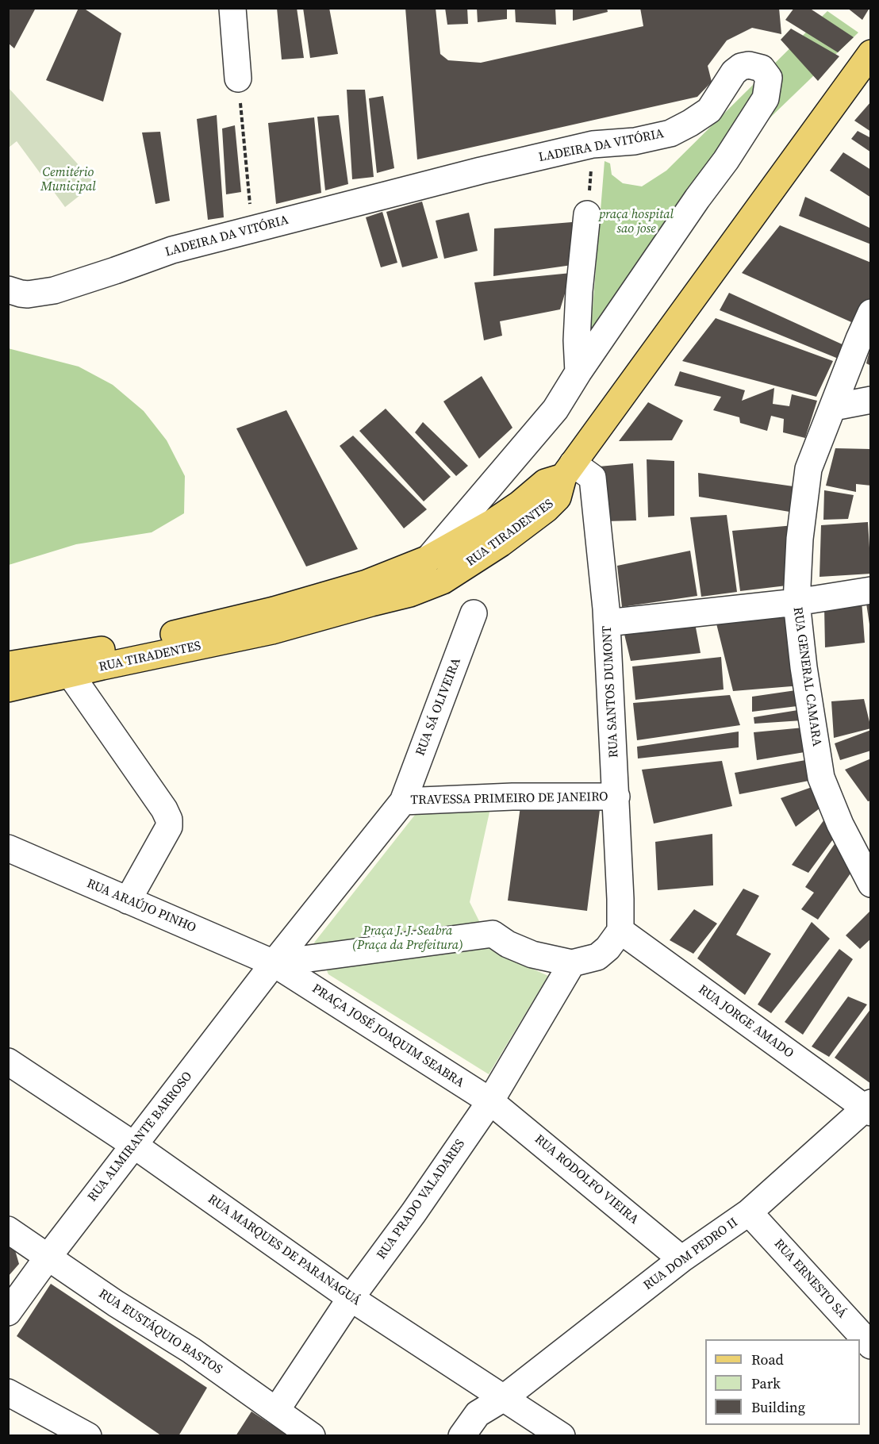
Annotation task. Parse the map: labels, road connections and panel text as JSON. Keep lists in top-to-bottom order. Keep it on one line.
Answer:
{"streets":{"main road":["RUA TIRADENTES"],"street":["LADEIRA DA VITÓRIA","RUA GENERAL CAMARA","RUA SANTOS DUMONT","RUA SÁ OLIVEIRA","TRAVESSA PRIMEIRO DE JANEIRO","RUA ARAÚJO PINHO","RUA JORGE AMADO","PRAÇA JOSÉ JOAQUIM SEABRA","RUA ALMIRANTE BARROSO","RUA RODOLFO VIEIRA","RUA PRADO VALADARES","RUA MARQUES DE PARANAGUÁ","RUA DOM PEDRO II","RUA ERNESTO SÁ","RUA EUSTÁQUIO BASTOS"]},"crossings":[["LADEIRA DA VITÓRIA","RUA TIRADENTES"],["RUA TIRADENTES","RUA SANTOS DUMONT"],["RUA SANTOS DUMONT","TRAVESSA PRIMEIRO DE JANEIRO"],["RUA SANTOS DUMONT","RUA JORGE AMADO"],["RUA SÁ OLIVEIRA","TRAVESSA PRIMEIRO DE JANEIRO"],["RUA ARAÚJO PINHO","PRAÇA JOSÉ JOAQUIM SEABRA"],["RUA ARAÚJO PINHO","RUA ALMIRANTE BARROSO"],["RUA JORGE AMADO","RUA DOM PEDRO II"],["PRAÇA JOSÉ JOAQUIM SEABRA","RUA ALMIRANTE BARROSO"],["PRAÇA JOSÉ JOAQUIM SEABRA","RUA RODOLFO VIEIRA"],["PRAÇA JOSÉ JOAQUIM SEABRA","RUA PRADO VALADARES"],["RUA ALMIRANTE BARROSO","RUA MARQUES DE PARANAGUÁ"],["RUA ALMIRANTE BARROSO","RUA EUSTÁQUIO BASTOS"],["RUA RODOLFO VIEIRA","RUA PRADO VALADARES"],["RUA RODOLFO VIEIRA","RUA DOM PEDRO II"],["RUA PRADO VALADARES","RUA MARQUES DE PARANAGUÁ"],["RUA PRADO VALADARES","RUA EUSTÁQUIO BASTOS"],["RUA MARQUES DE PARANAGUÁ","RUA DOM PEDRO II"],["RUA DOM PEDRO II","RUA ERNESTO SÁ"]],"parks":["Cemitério Municipal","praça hospital sao jose","Praça J. J. Seabra (Praça da Prefeitura)"],"legend":["Road","Park","Building"]}
